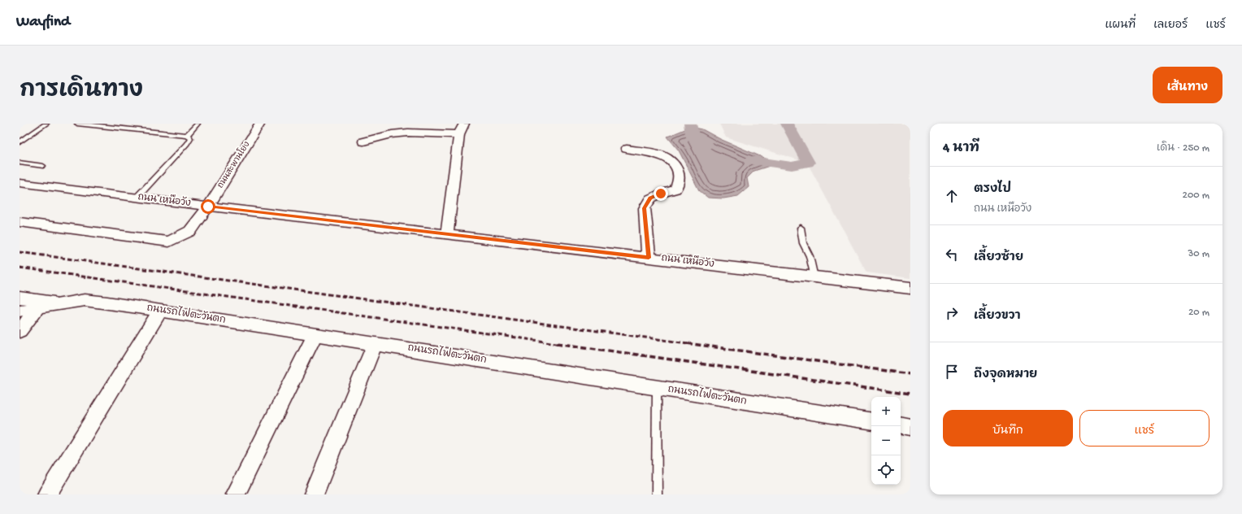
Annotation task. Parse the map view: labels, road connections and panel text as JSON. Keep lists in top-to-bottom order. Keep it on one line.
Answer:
{"streets":{"street":["ถนนสะพานโยง","ถนน เหนือวัง","ถนนรถไฟตะวันตก"]},"crossings":[["ถนนสะพานโยง","ถนน เหนือวัง"]],"page":{"header":"Wayfind","nav":["แผนที่","เลเยอร์","แชร์"],"title":"การเดินทาง","buttons":["เส้นทาง",["บันทึก","แชร์"]],"heading":["4 นาที","เดิน · 250 m"],"list":[["ตรงไป","ถนน เหนือวัง","200 m"],["เลี้ยวซ้าย","30 m"],["เลี้ยวขวา","20 m"],"ถึงจุดหมาย"],"map_buttons":["+","−"]}}
